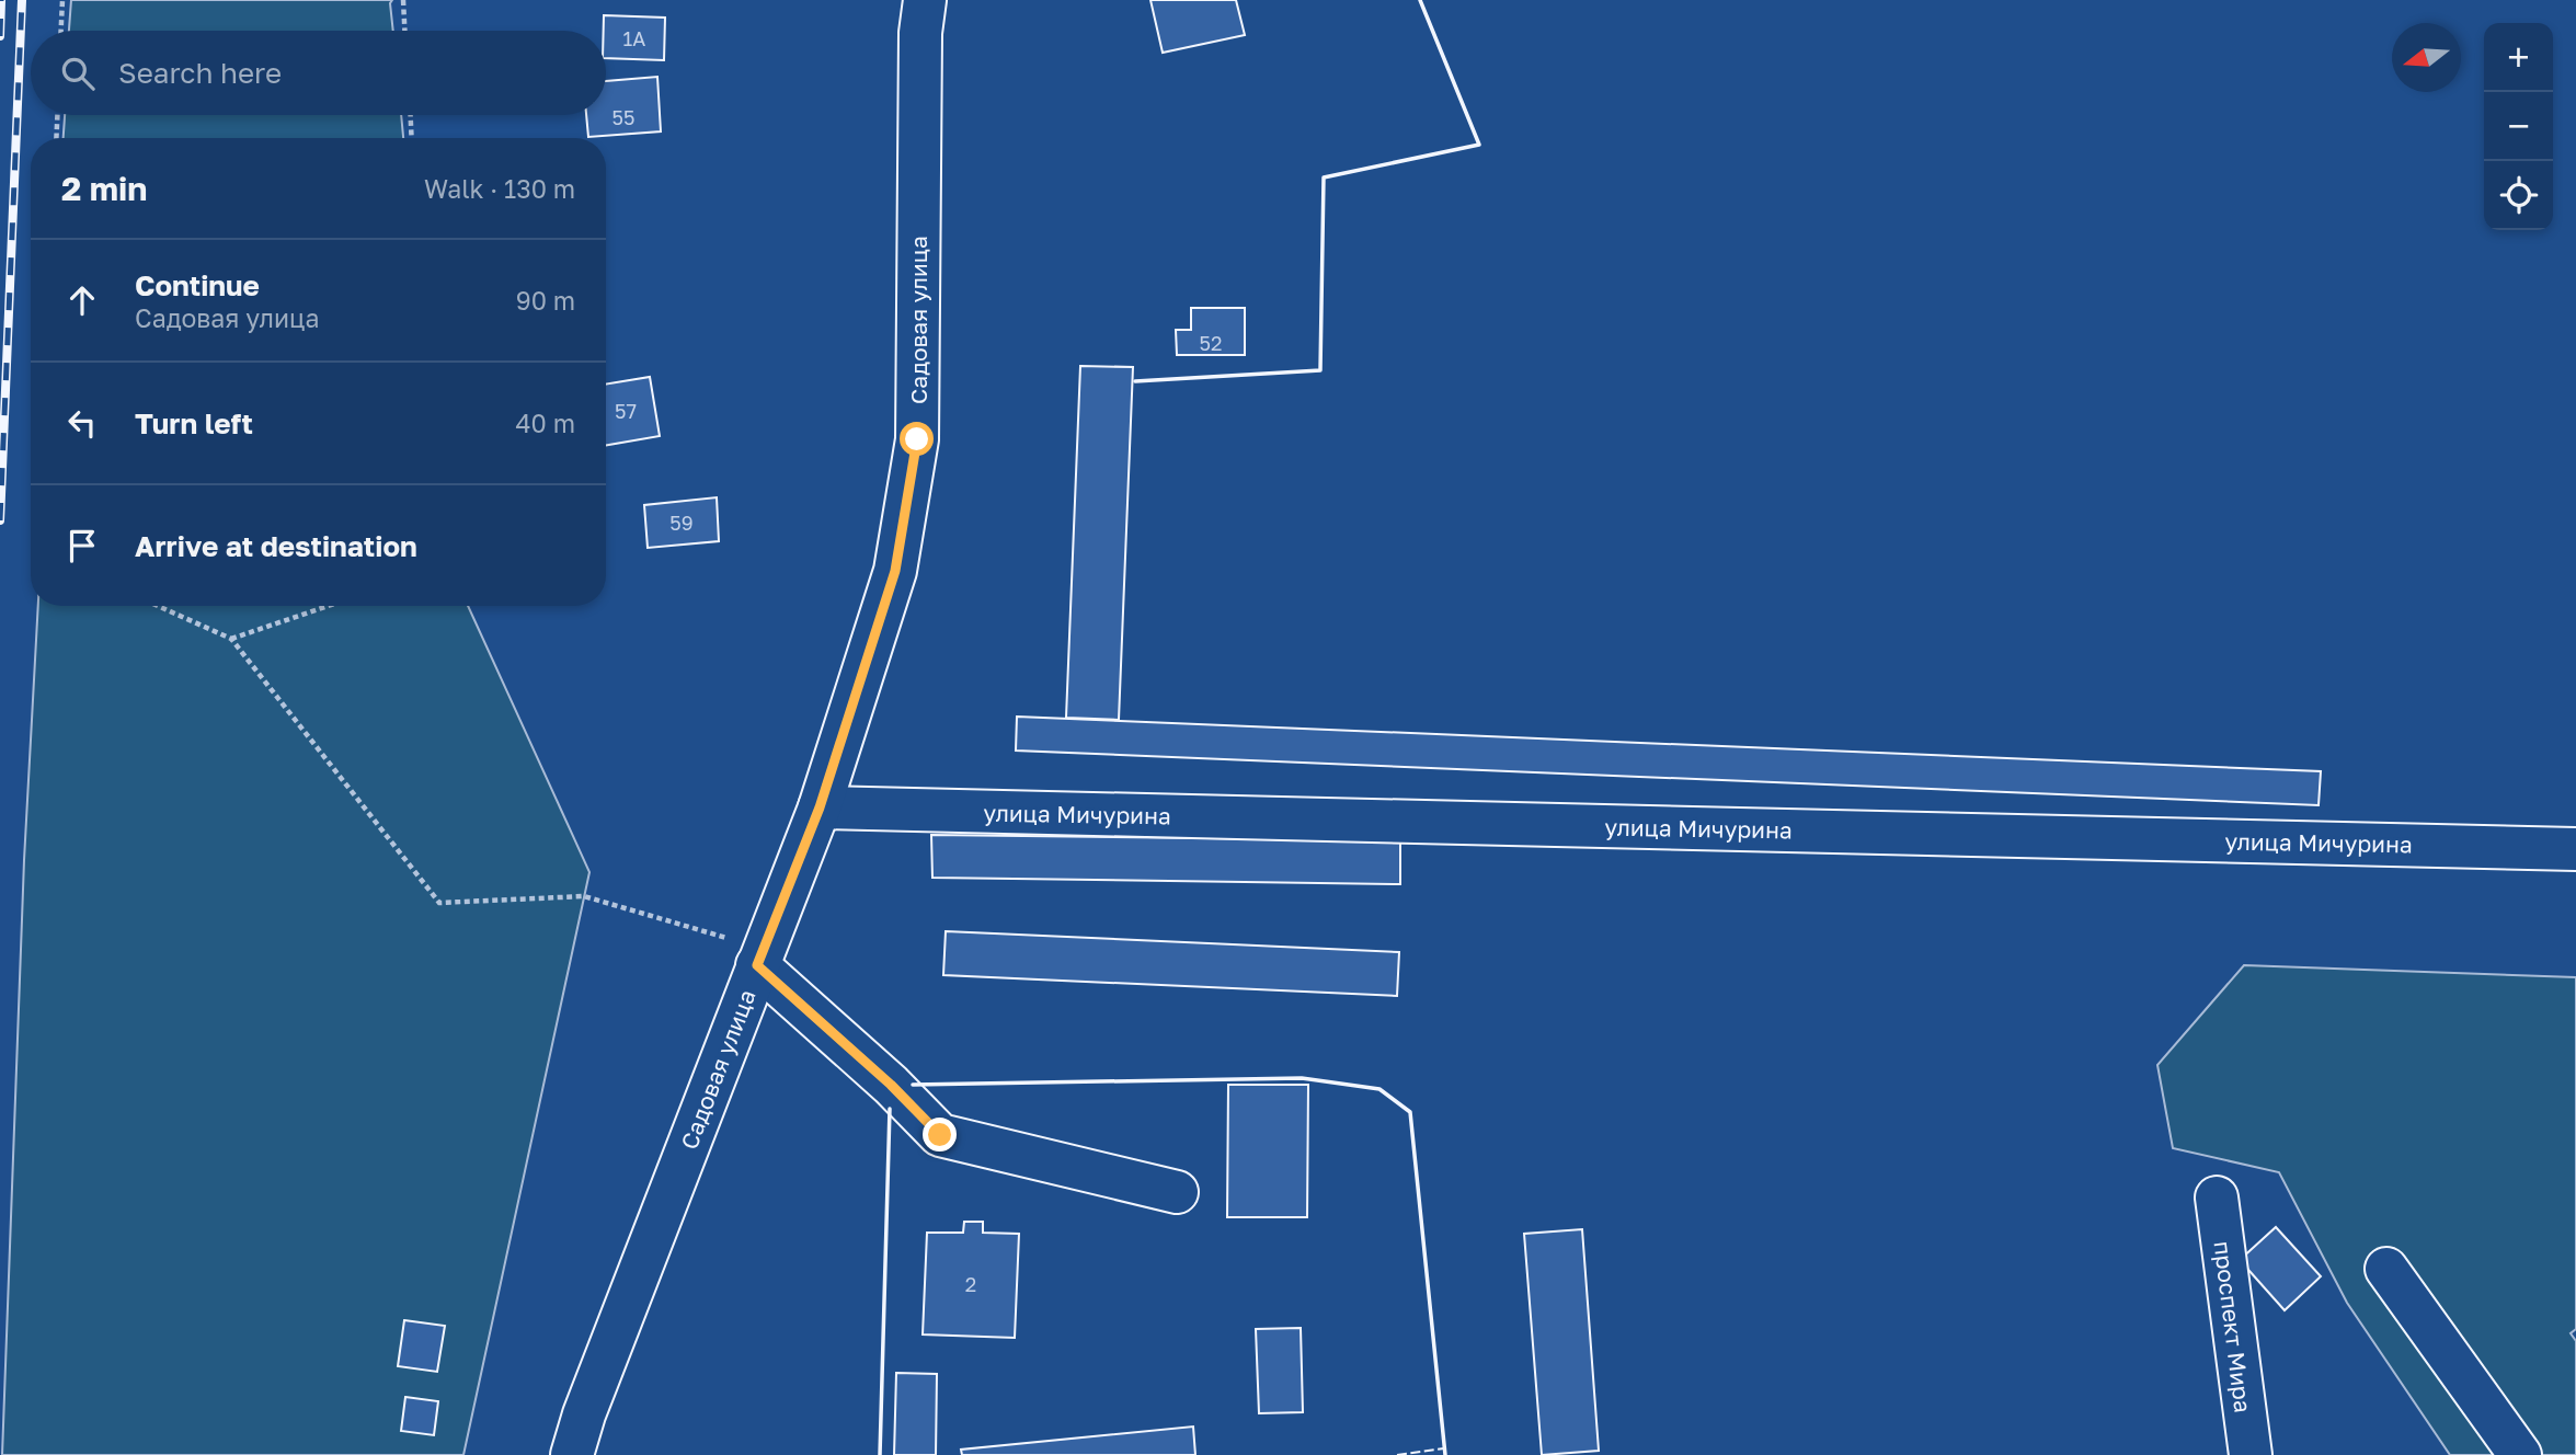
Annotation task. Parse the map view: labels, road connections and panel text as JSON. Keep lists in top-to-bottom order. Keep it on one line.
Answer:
{"streets":{"street":["Садовая улица","улица Мичурина","проспект Мира"]},"crossings":[["Садовая улица","улица Мичурина"]],"house_numbers":["1А","55","52","57","59","2"],"north":"left","page":{"map_buttons":["+","−"],"search":"Search here","heading":["2 min","Walk · 130 m"],"list":[["Continue","Садовая улица","90 m"],["Turn left","40 m"],"Arrive at destination"]}}
